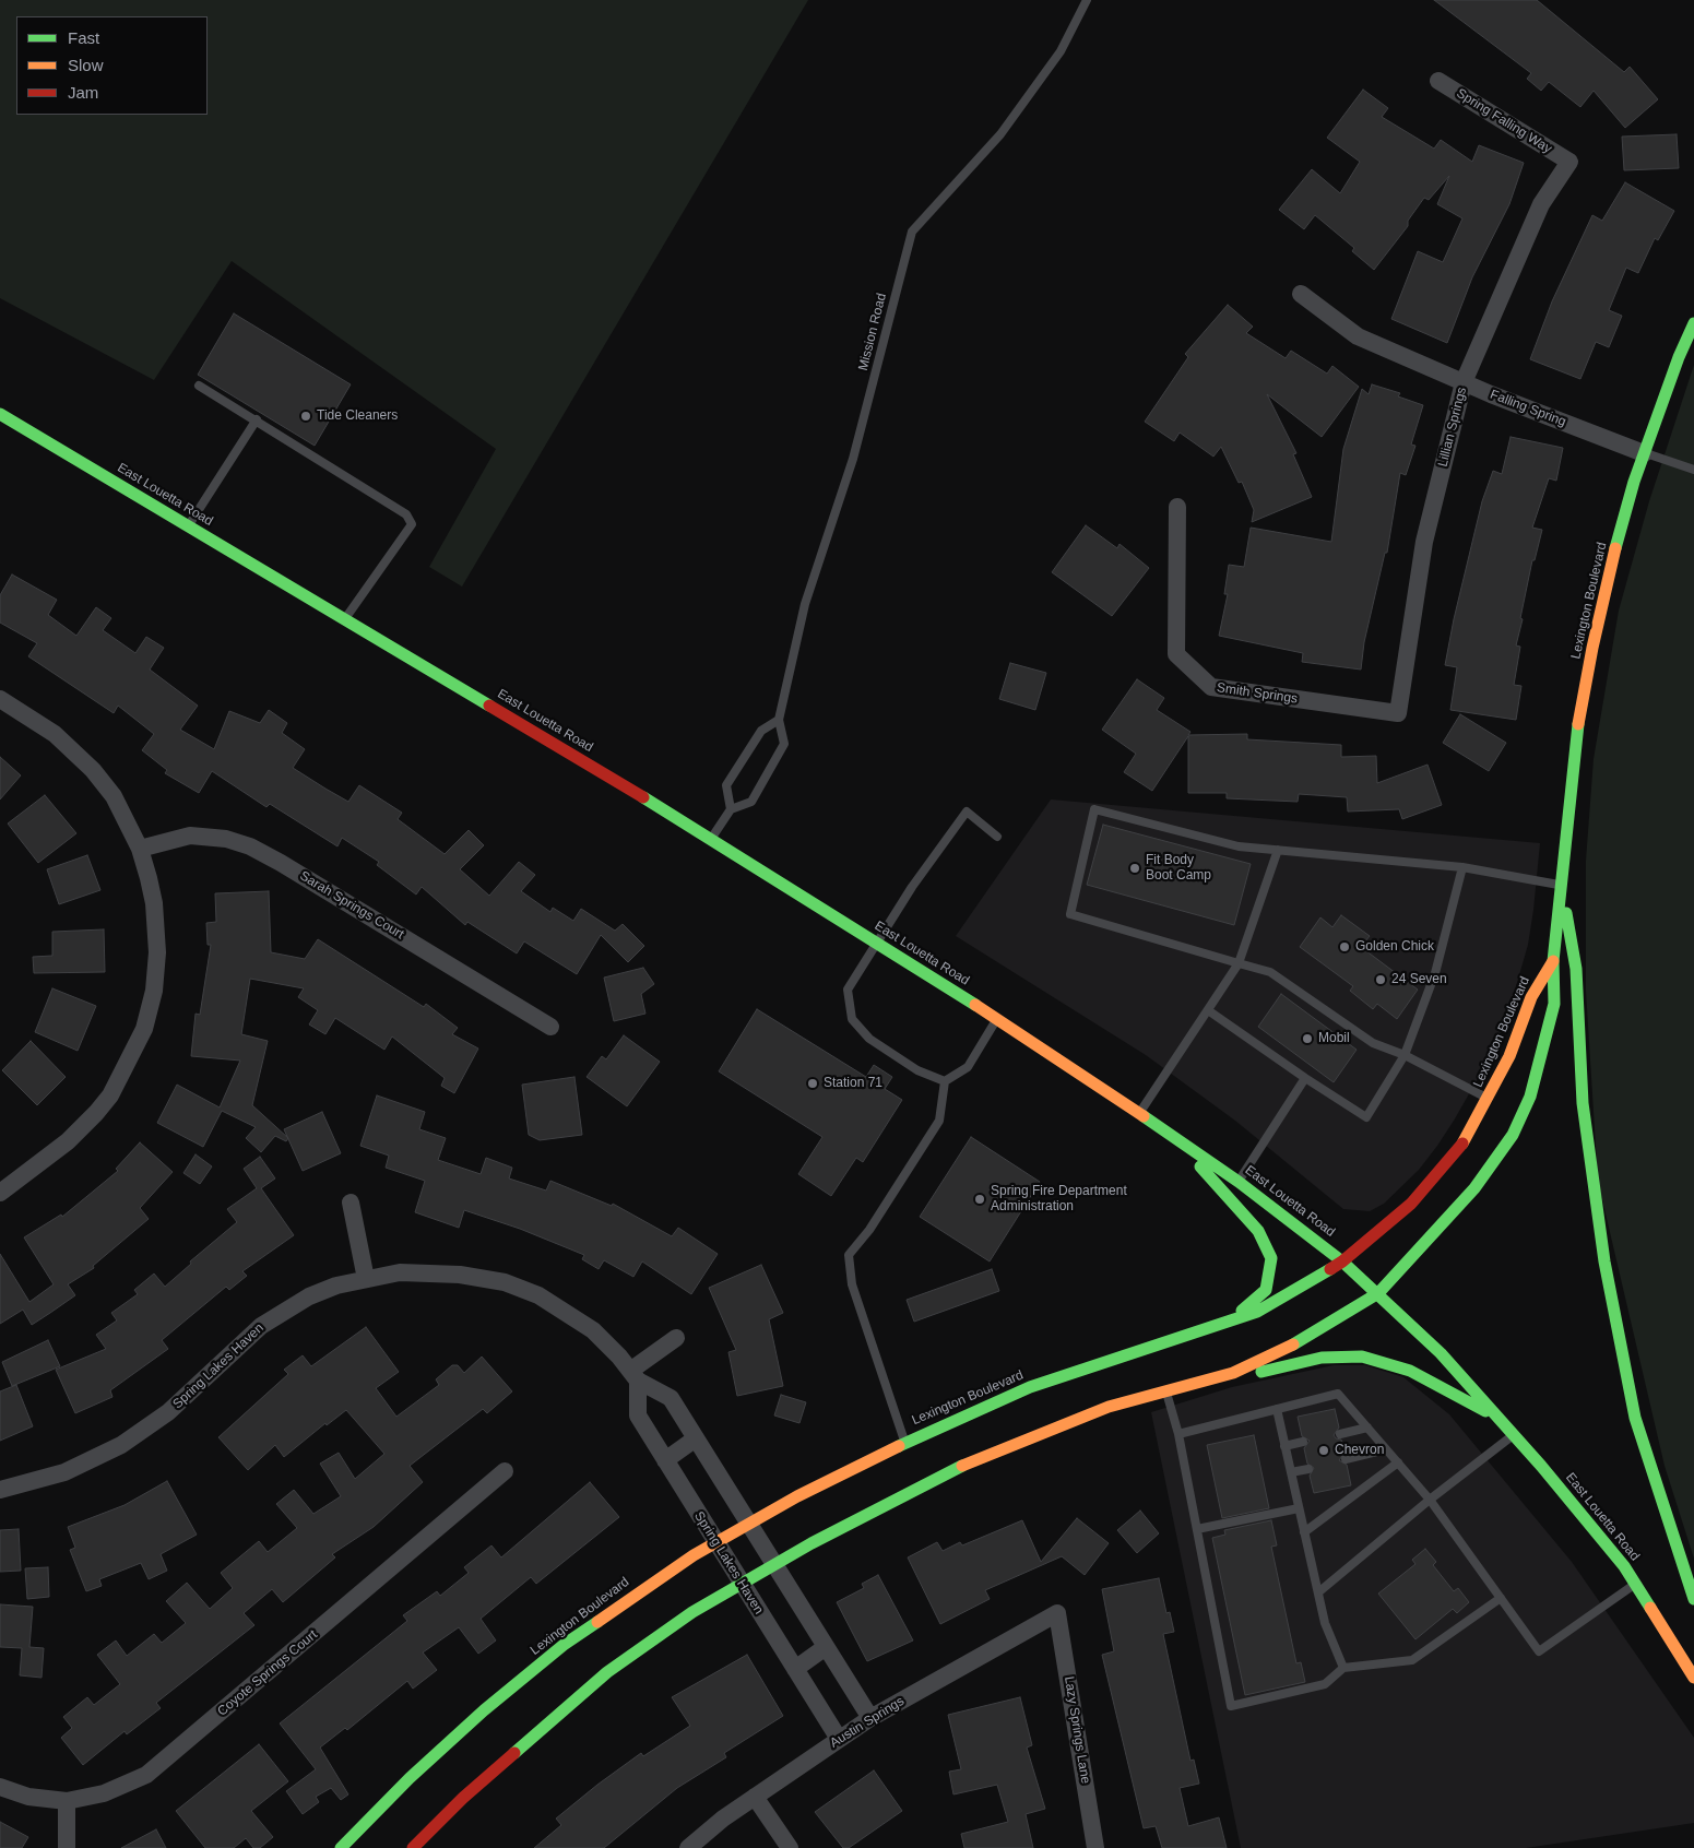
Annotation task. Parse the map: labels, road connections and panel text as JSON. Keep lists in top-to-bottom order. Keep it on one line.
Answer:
{"streets":{"main road":["East Louetta Road","Lexington Boulevard"],"street":["Spring Falling Way","Falling Spring","Lillian Springs","Smith Springs","Sarah Springs Court","Spring Lakes Haven","Coyote Springs Court","Austin Springs","Lazy Springs Lane"],"lane":["Mission Road"]},"crossings":[["Spring Falling Way","Lillian Springs"],["Mission Road","East Louetta Road"],["Falling Spring","Lillian Springs"],["Falling Spring","Lexington Boulevard"],["Lillian Springs","Smith Springs"],["East Louetta Road","Lexington Boulevard"],["Lexington Boulevard","Spring Lakes Haven"],["Spring Lakes Haven","Austin Springs"],["Austin Springs","Lazy Springs Lane"]],"places":["Tide Cleaners","Fit Body Boot Camp","Golden Chick","24 Seven","Mobil","Station 71","Spring Fire Department Administration","Chevron"],"legend":["Fast","Slow","Jam"]}
